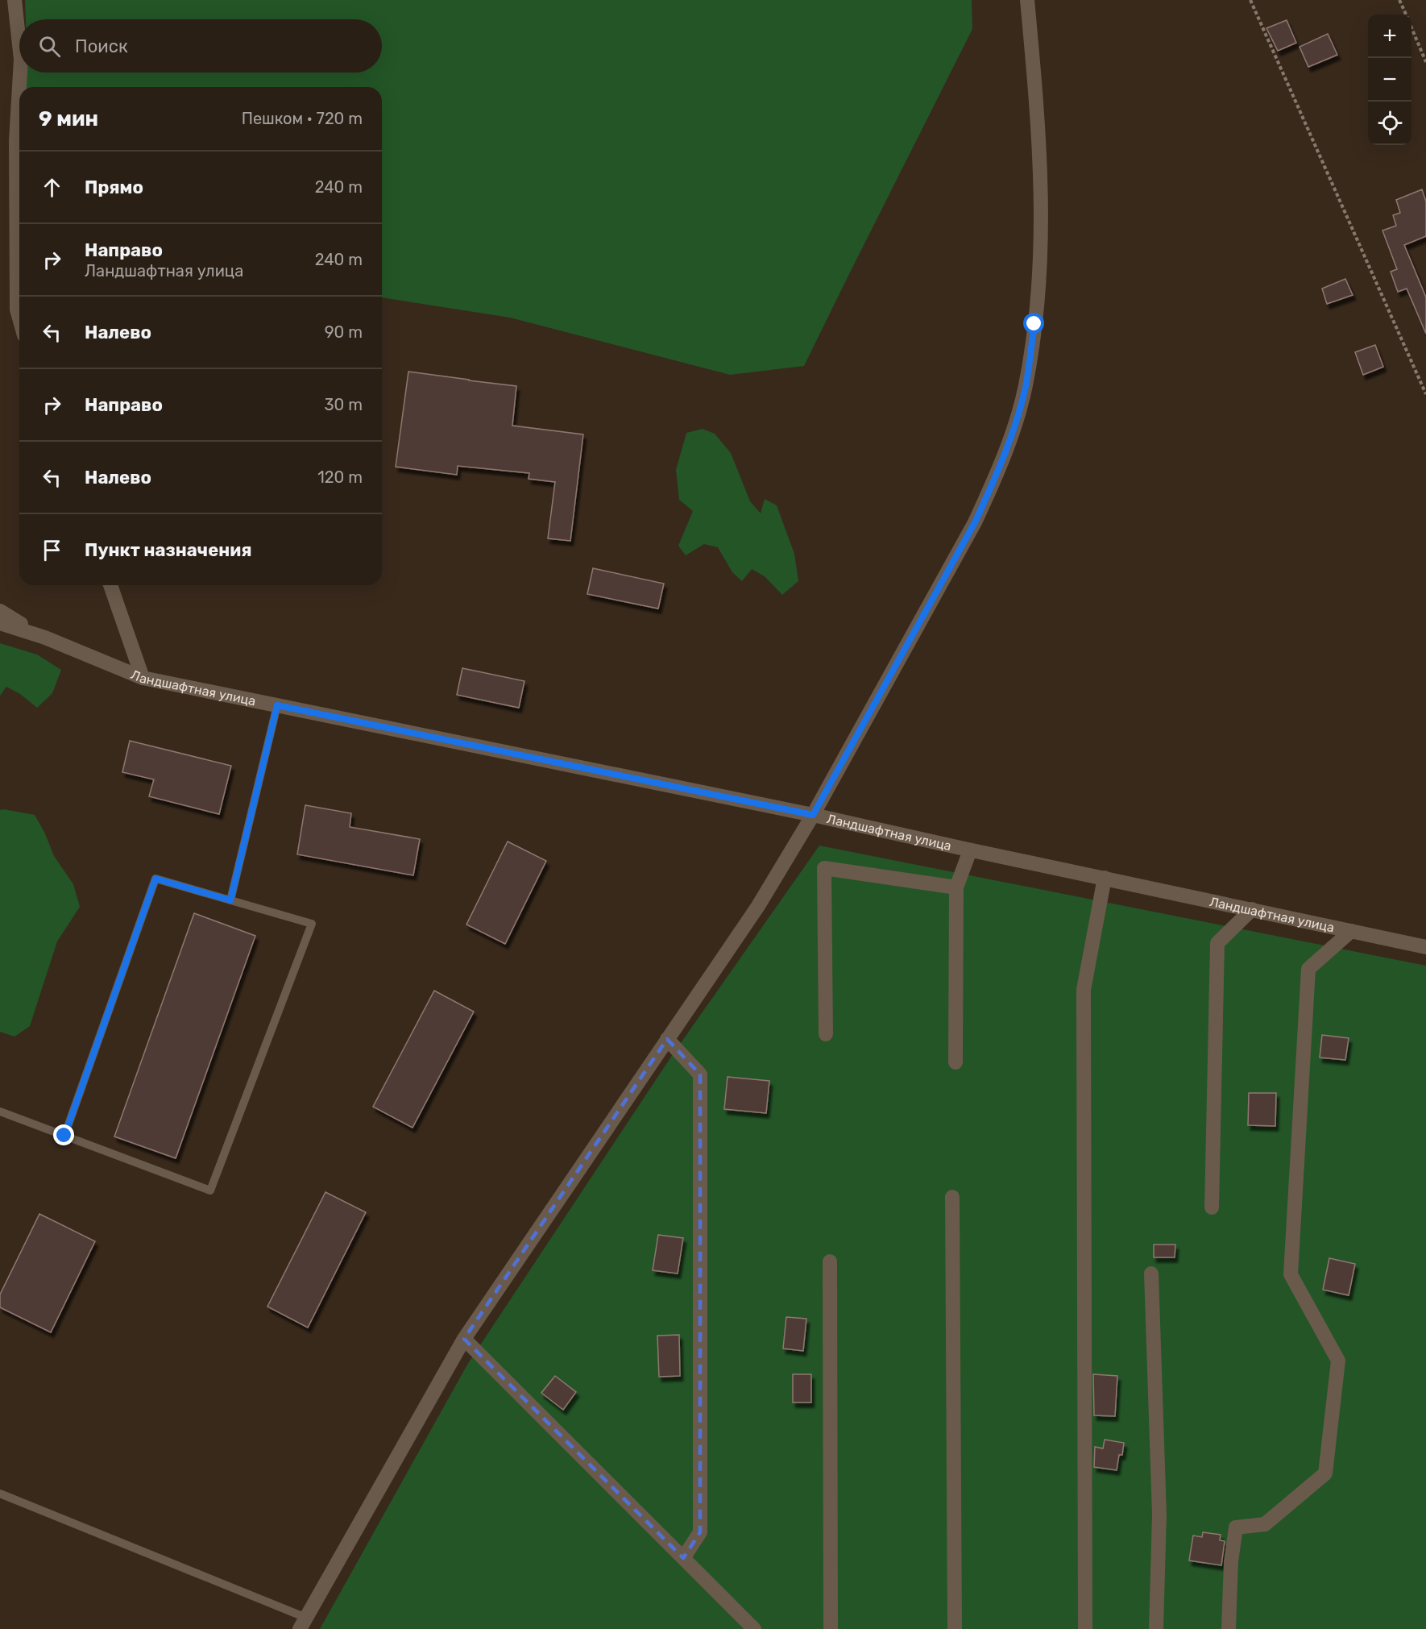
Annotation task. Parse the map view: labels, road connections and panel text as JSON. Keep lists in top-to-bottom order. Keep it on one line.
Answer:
{"streets":{"street":["Ландшафтная улица"]},"page":{"map_buttons":["+","−"],"search":"Поиск","heading":["9 мин","Пешком · 720 m"],"list":[["Прямо","240 m"],["Направо","Ландшафтная улица","240 m"],["Налево","90 m"],["Направо","30 m"],["Налево","120 m"],"Пункт назначения"]}}
